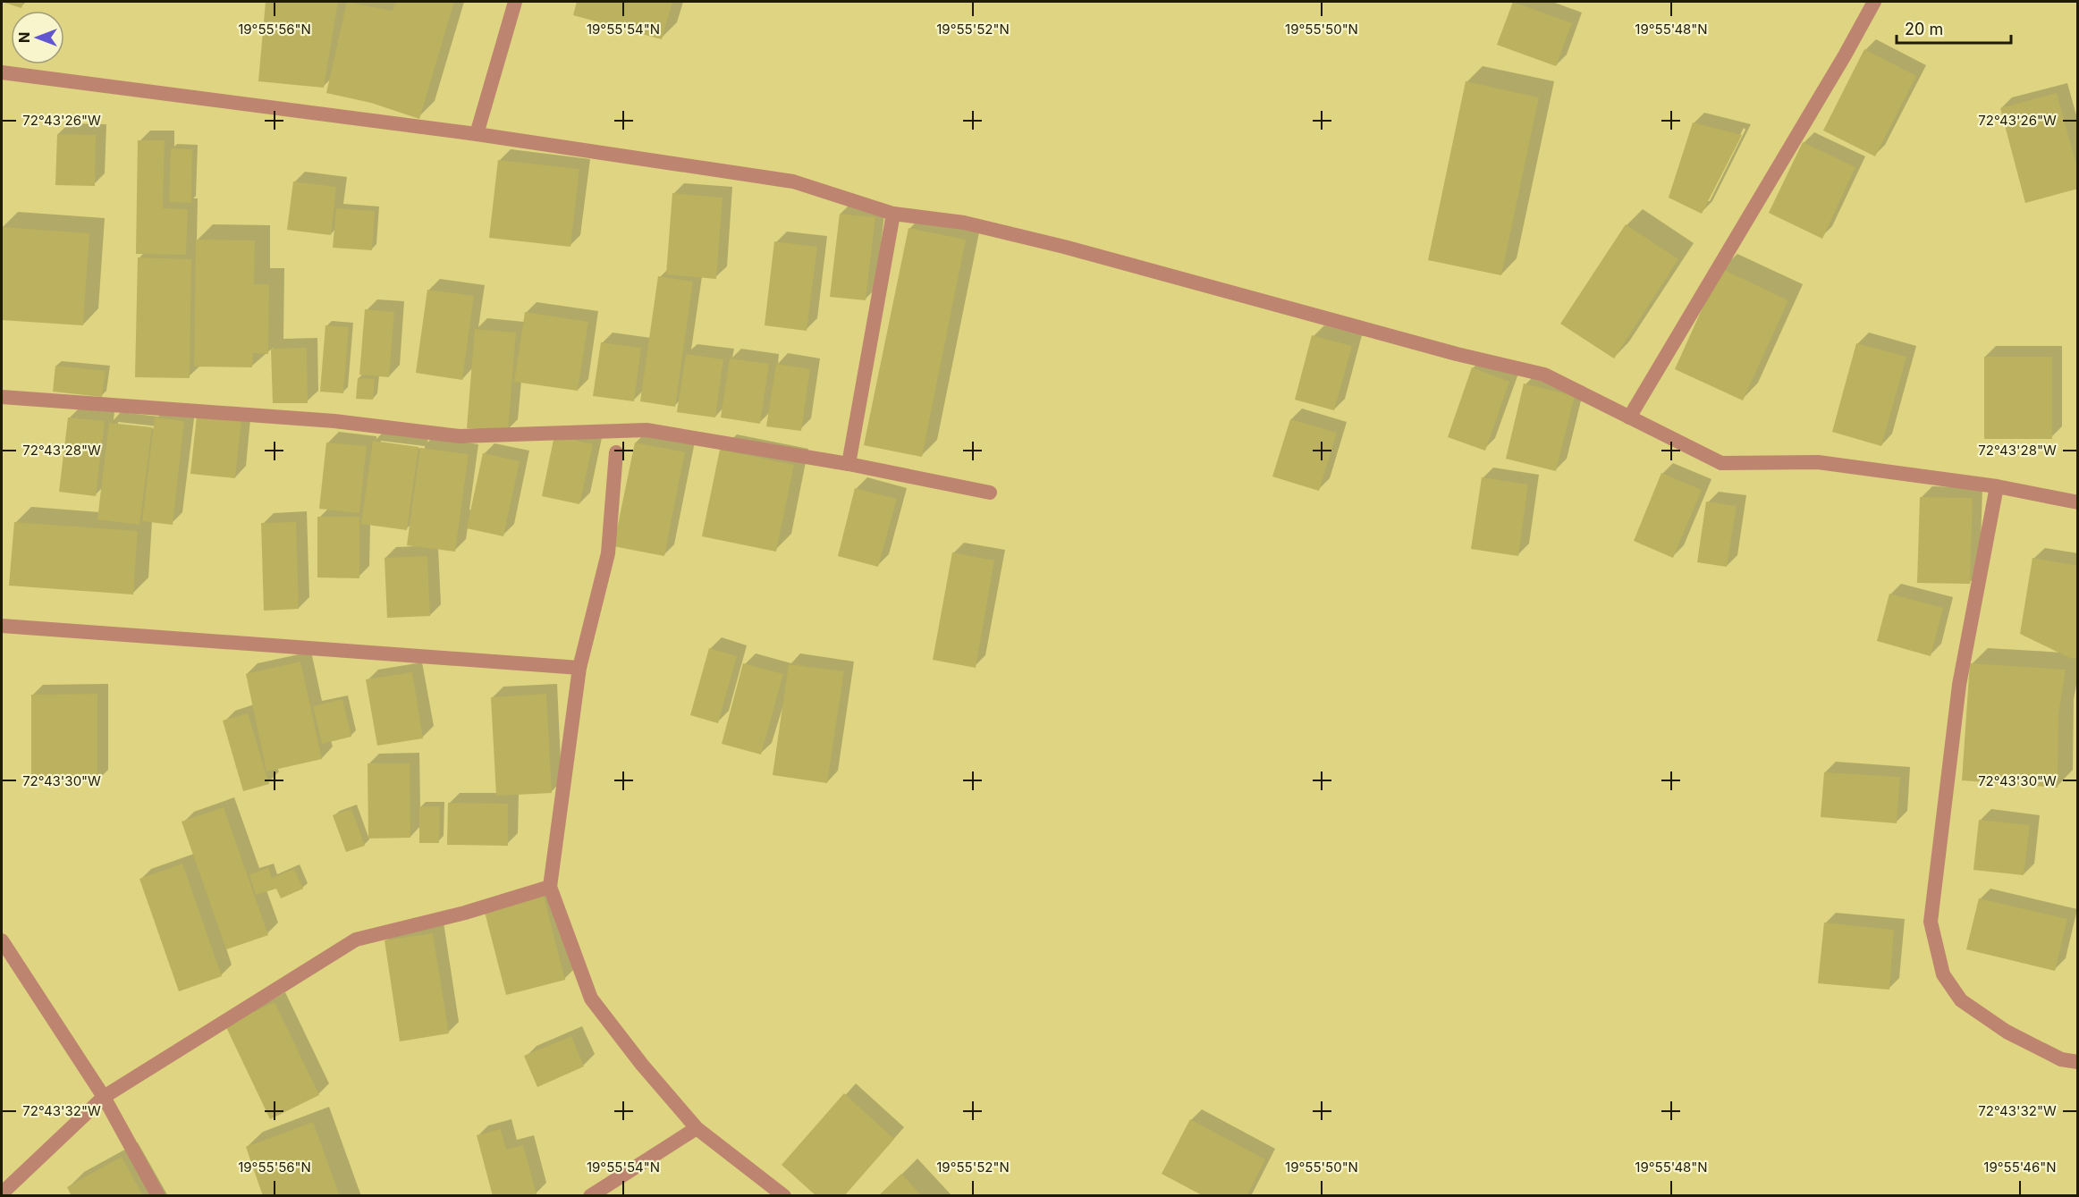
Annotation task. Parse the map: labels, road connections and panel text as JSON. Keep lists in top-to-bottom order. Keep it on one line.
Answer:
{"scale_bar":"20 m","north":"left","coordinates":["19°55'56\"N","19°55'54\"N","19°55'52\"N","19°55'50\"N","19°55'48\"N","72°43'26\"W","72°43'28\"W","72°43'30\"W","72°43'32\"W","19°55'46\"N"]}
